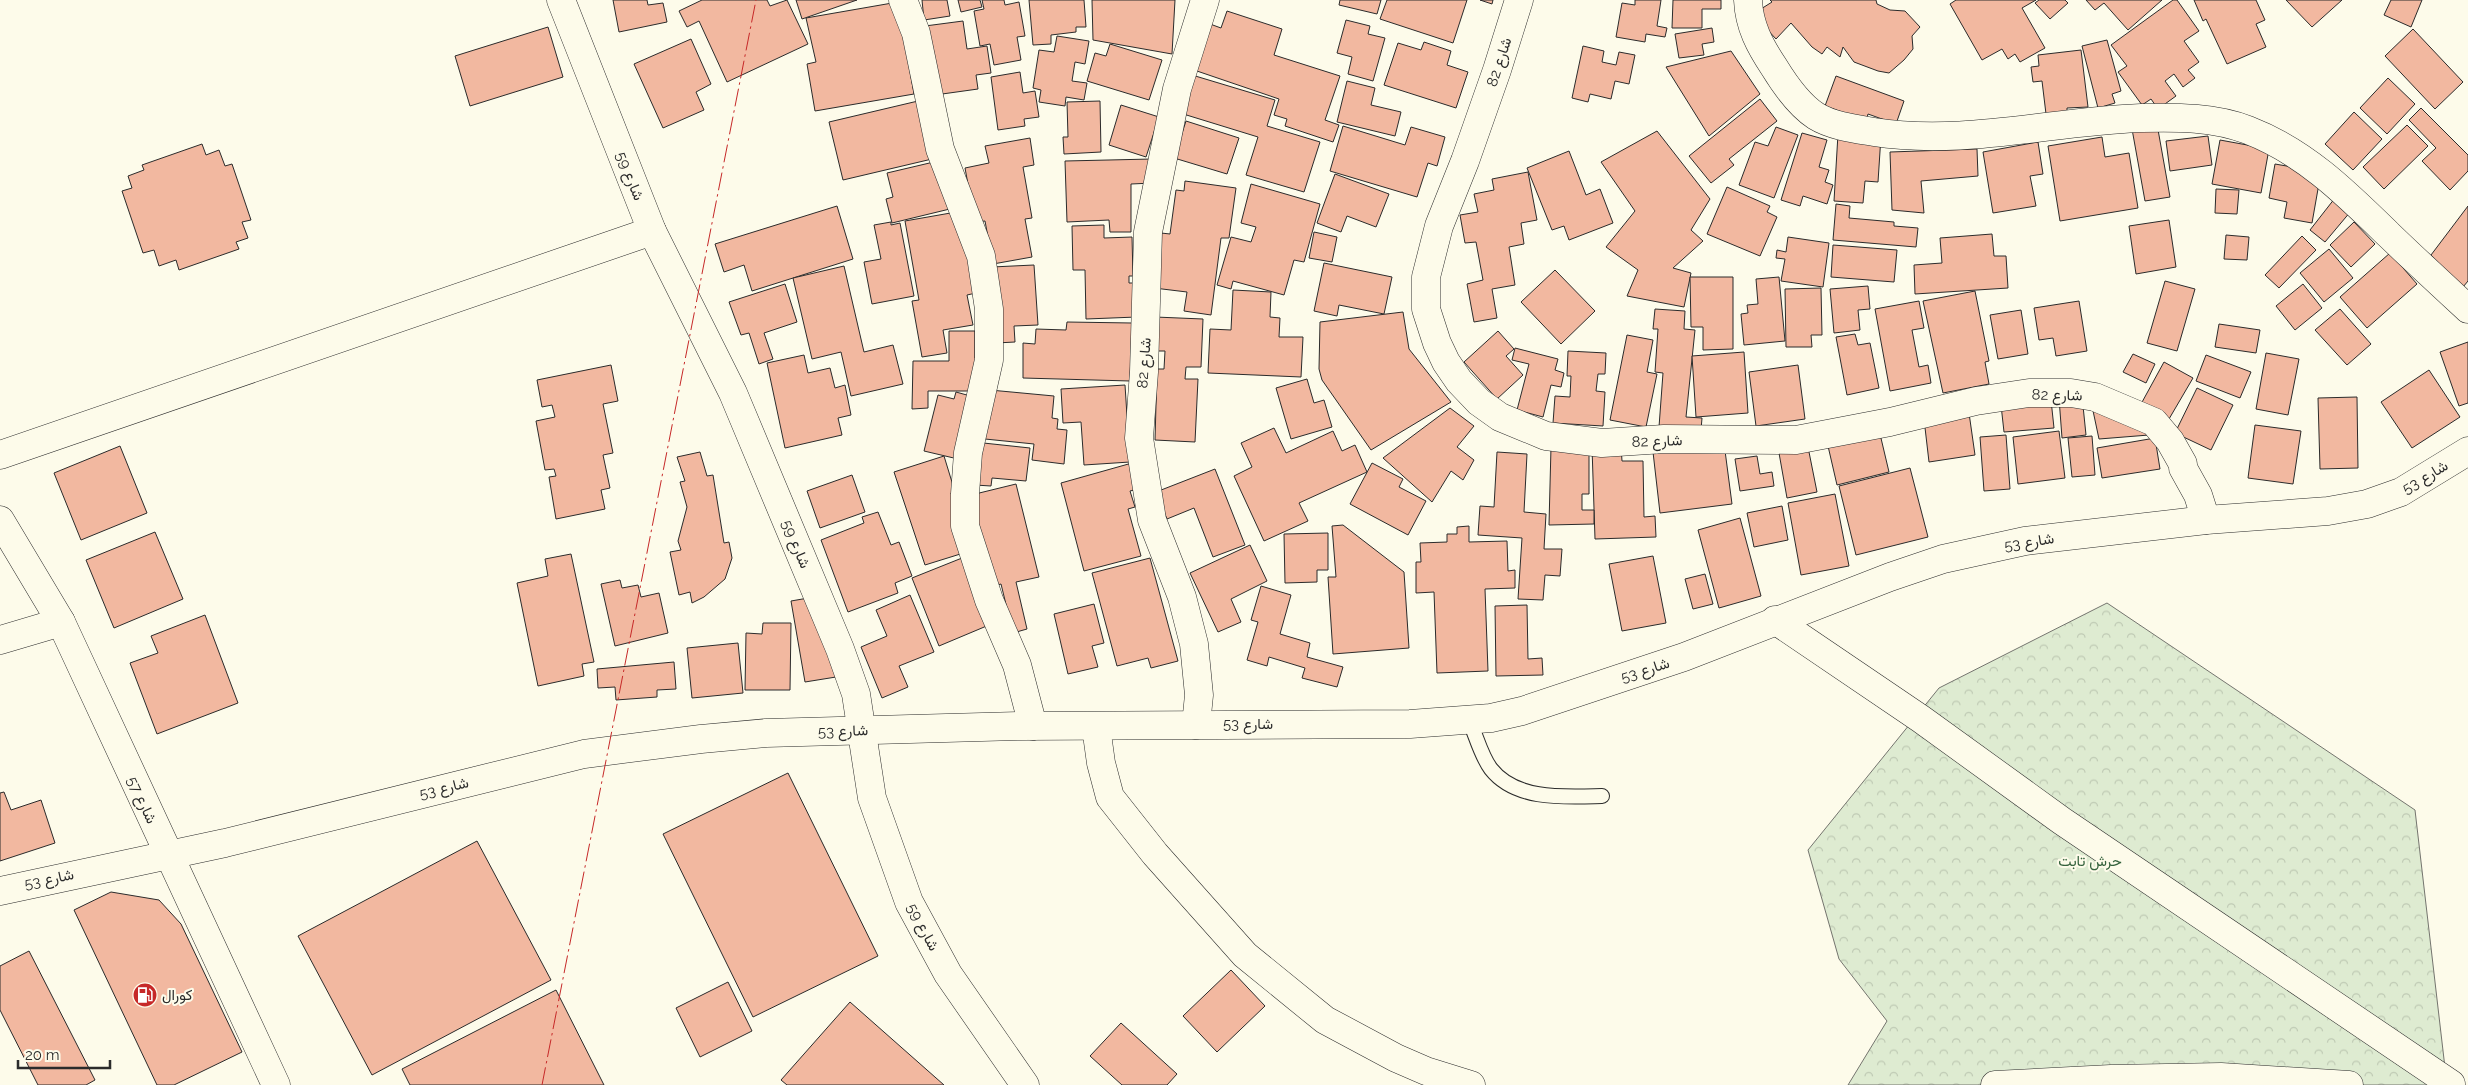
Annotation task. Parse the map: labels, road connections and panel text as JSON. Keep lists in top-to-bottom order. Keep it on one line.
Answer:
{"streets":{"street":["شارع 82","شارع 59","شارع 53","شارع 57"]},"crossings":[["شارع 82","شارع 53"],["شارع 59","شارع 53"],["شارع 53","شارع 57"]],"parks":["حرش تابت"],"places":{"fuel station":["كورال"]},"scale_bar":"20 m"}
